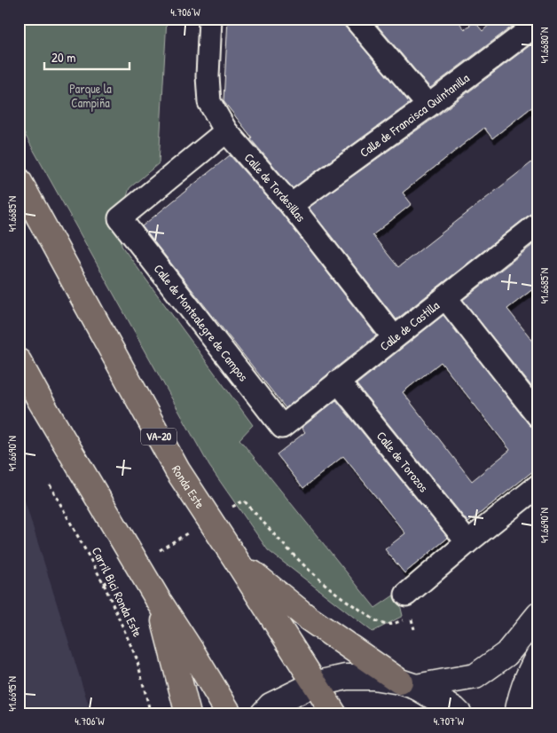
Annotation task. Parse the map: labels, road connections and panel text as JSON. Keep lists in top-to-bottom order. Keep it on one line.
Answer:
{"streets":{"highway":["VA-20","Ronda Este"],"street":["Calle de Francisca Quintanilla","Calle de Tordesillas","Calle de Montealegre de Campos","Calle de Castilla","Calle de Torozos"],"path":["Carril Bici Ronda Este"]},"crossings":[["Calle de Francisca Quintanilla","Calle de Tordesillas"],["Calle de Tordesillas","Calle de Montealegre de Campos"],["Calle de Tordesillas","Calle de Castilla"],["Calle de Montealegre de Campos","Calle de Castilla"],["Calle de Castilla","Calle de Torozos"]],"parks":["Parque la Campiña"],"scale_bar":"20 m","coordinates":["4.706°W","41.6680°N","41.6685°N","41.6690°N","41.6695°N","4.707°W"]}
